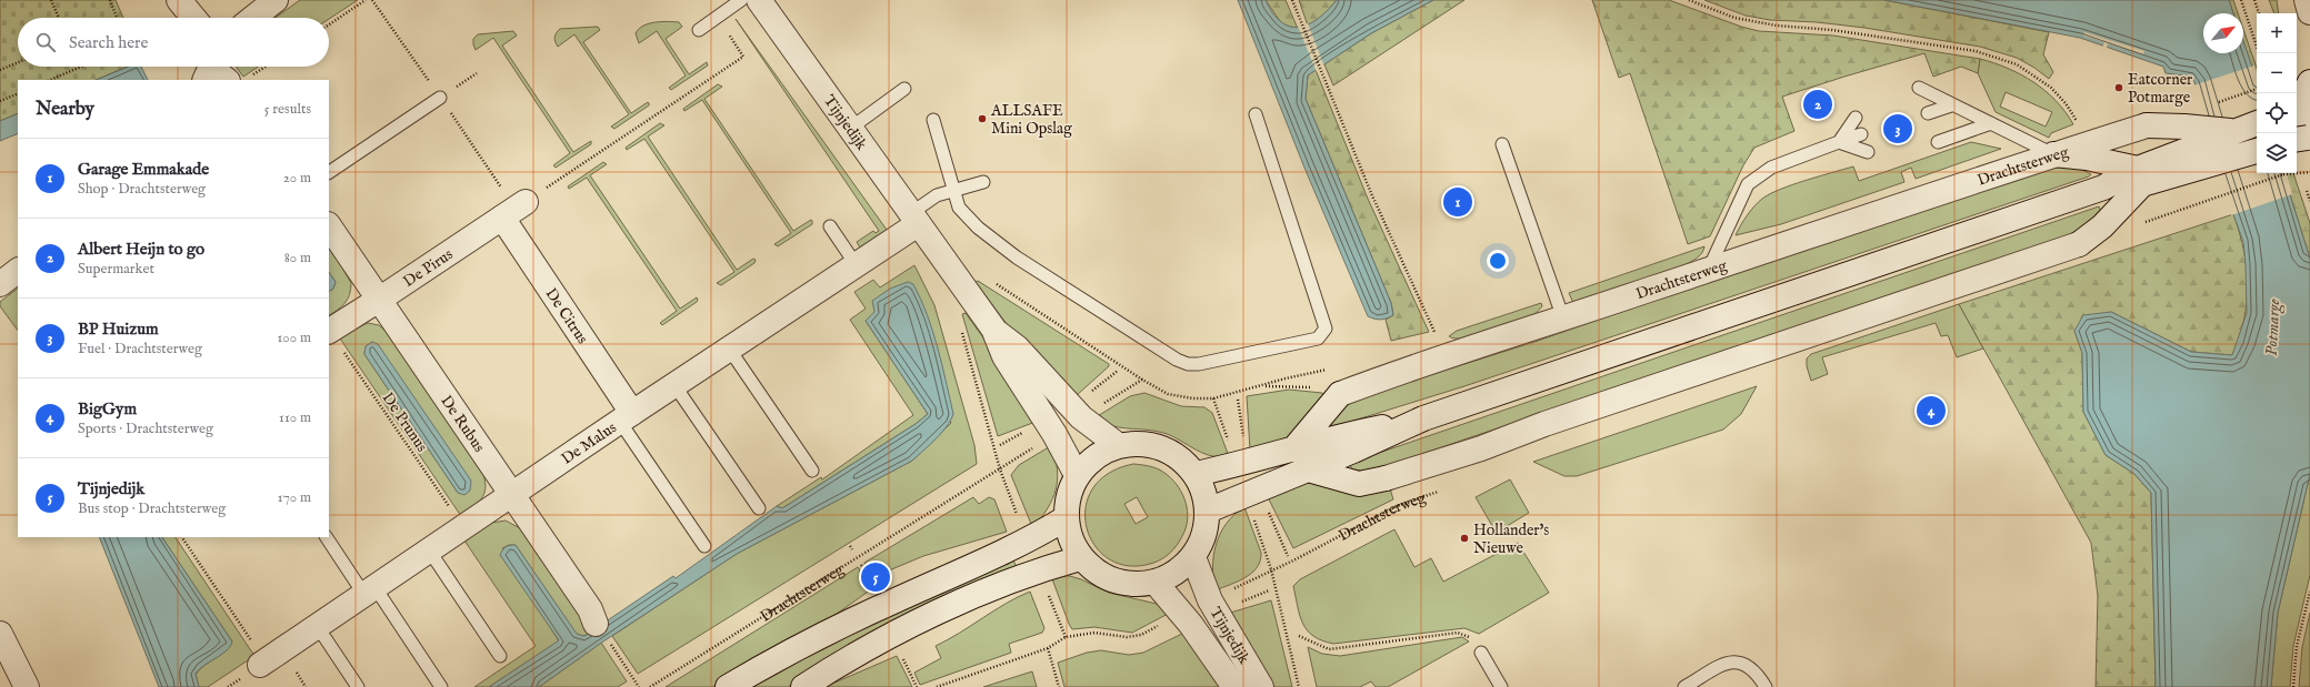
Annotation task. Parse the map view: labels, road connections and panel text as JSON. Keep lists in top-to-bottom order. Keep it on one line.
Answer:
{"streets":{"street":["Tijnjedijk","Drachtsterweg","De Pirus","De Citrus","De Rubus","De Malus"],"path":["De Prunus"]},"crossings":[["Tijnjedijk","De Malus"],["De Pirus","De Citrus"],["De Pirus","De Prunus"],["De Pirus","De Rubus"],["De Citrus","De Malus"],["De Prunus","De Malus"],["De Rubus","De Malus"]],"water":["Potmarge"],"places":["Eatcorner Potmarge","ALLSAFE Mini Opslag","Hollander's Nieuwe"],"north":"top right","page":{"map_buttons":["+","−"],"search":"Search here","heading":["Nearby","5 results"],"pins":["2","3","1","4","5"],"list":[{"mark":"1","name":"Garage Emmakade","note":"Shop · Drachtsterweg","value":"20 m"},{"mark":"2","name":"Albert Heijn to go","note":"Supermarket","value":"80 m"},{"mark":"3","name":"BP Huizum","note":"Fuel · Drachtsterweg","value":"100 m"},{"mark":"4","name":"BigGym","note":"Sports · Drachtsterweg","value":"110 m"},{"mark":"5","name":"Tijnjedijk","note":"Bus stop · Drachtsterweg","value":"170 m"}]}}
